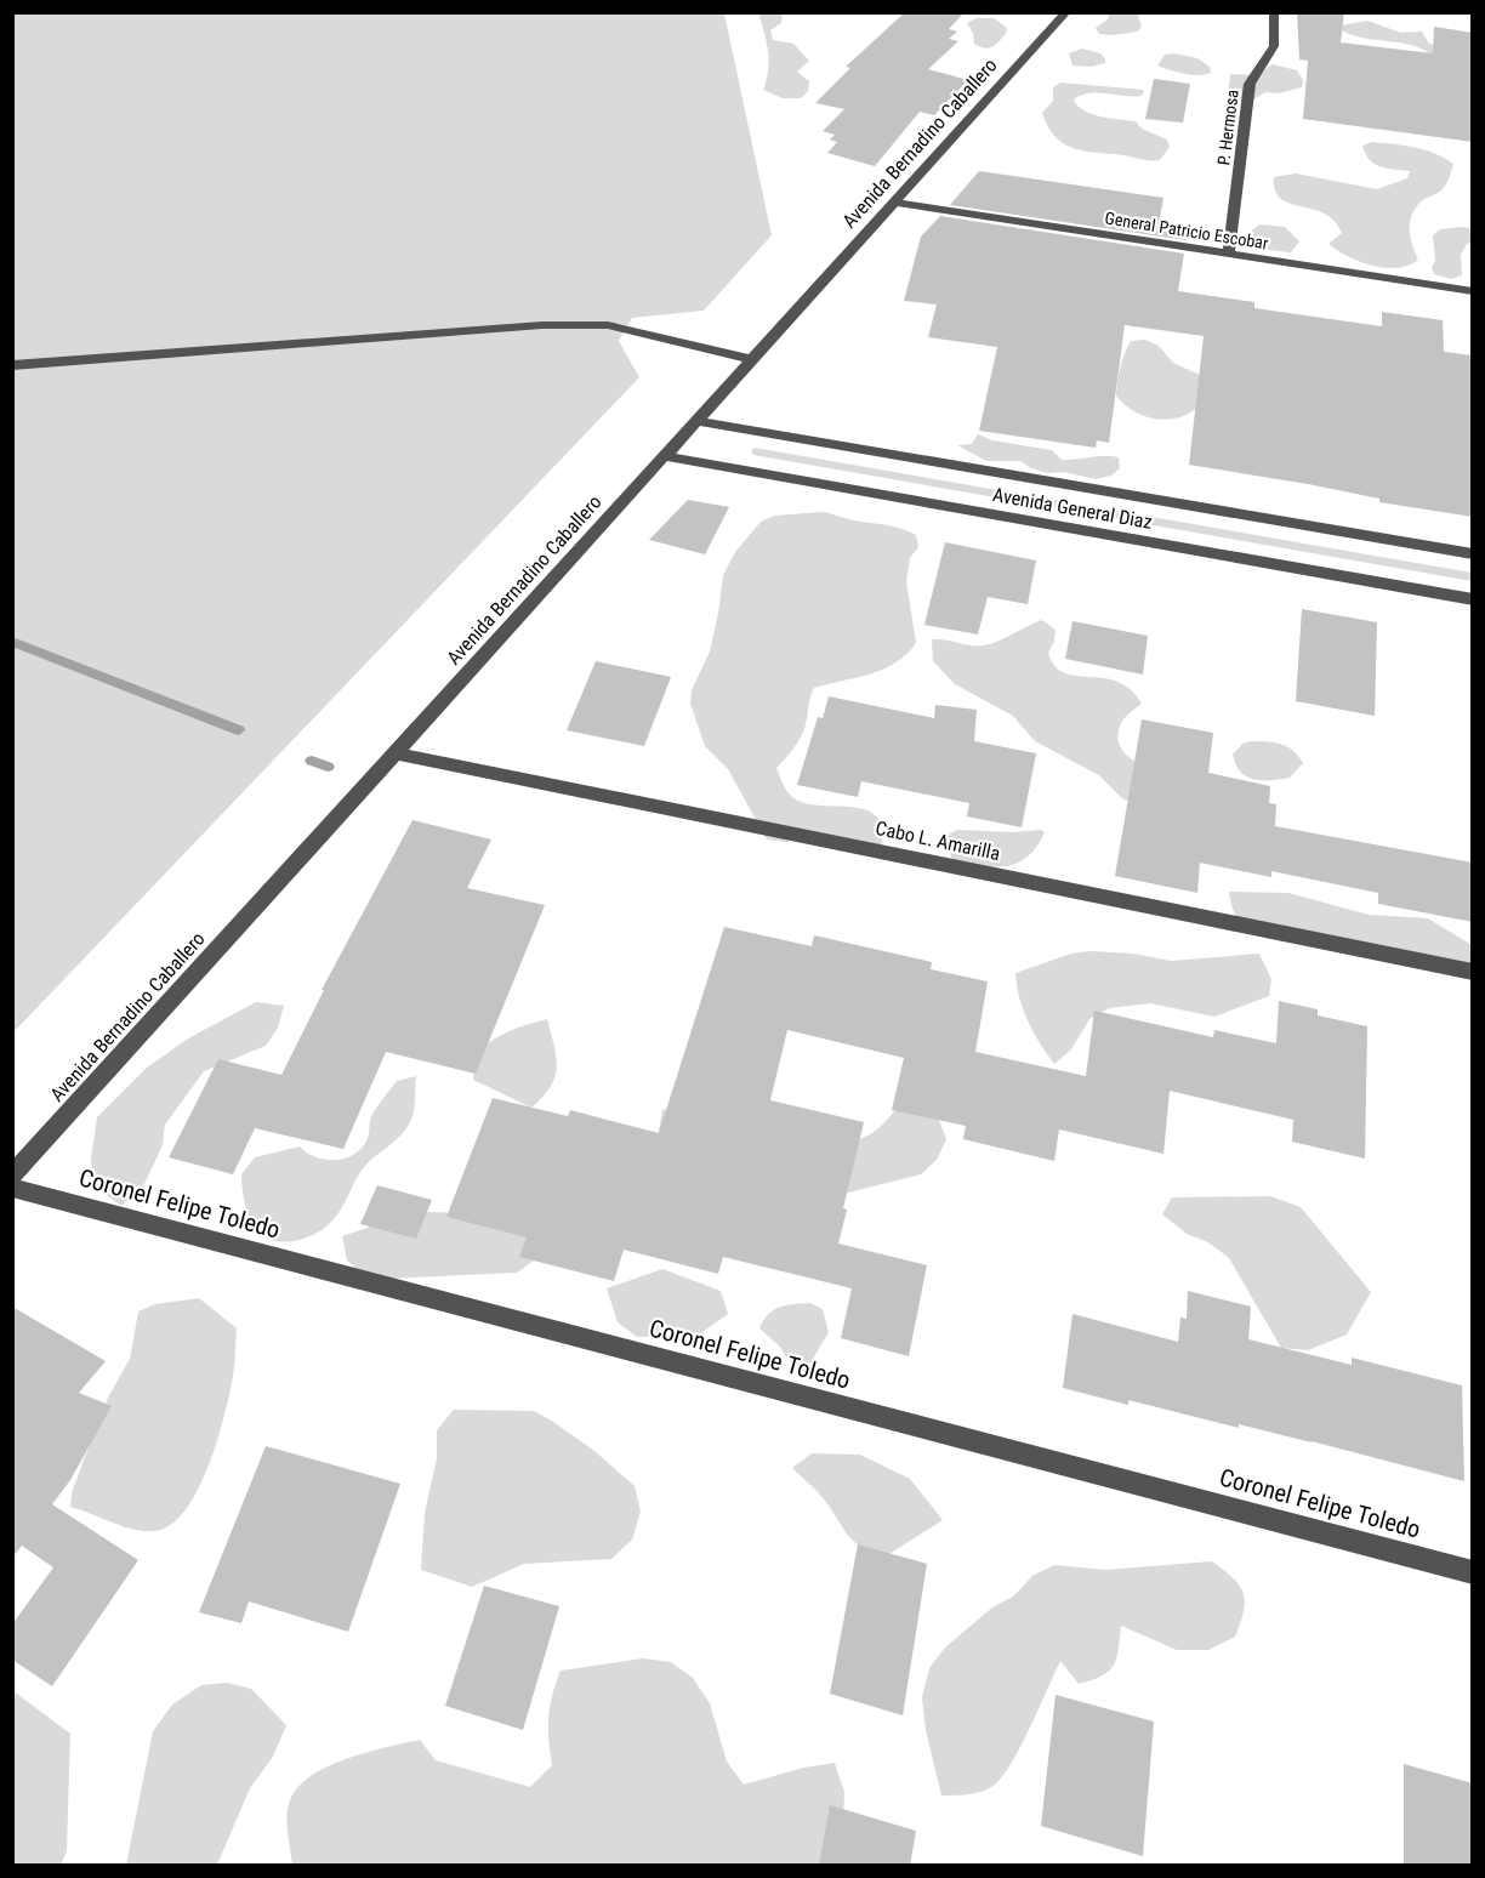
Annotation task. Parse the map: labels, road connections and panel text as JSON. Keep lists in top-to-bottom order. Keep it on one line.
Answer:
{"streets":{"street":["P. Hermosa","Avenida Bernadino Caballero","General Patricio Escobar","Avenida General Diaz","Cabo L. Amarilla","Coronel Felipe Toledo"]},"crossings":[["P. Hermosa","General Patricio Escobar"],["Avenida Bernadino Caballero","General Patricio Escobar"],["Avenida Bernadino Caballero","Avenida General Diaz"],["Avenida Bernadino Caballero","Cabo L. Amarilla"]]}
